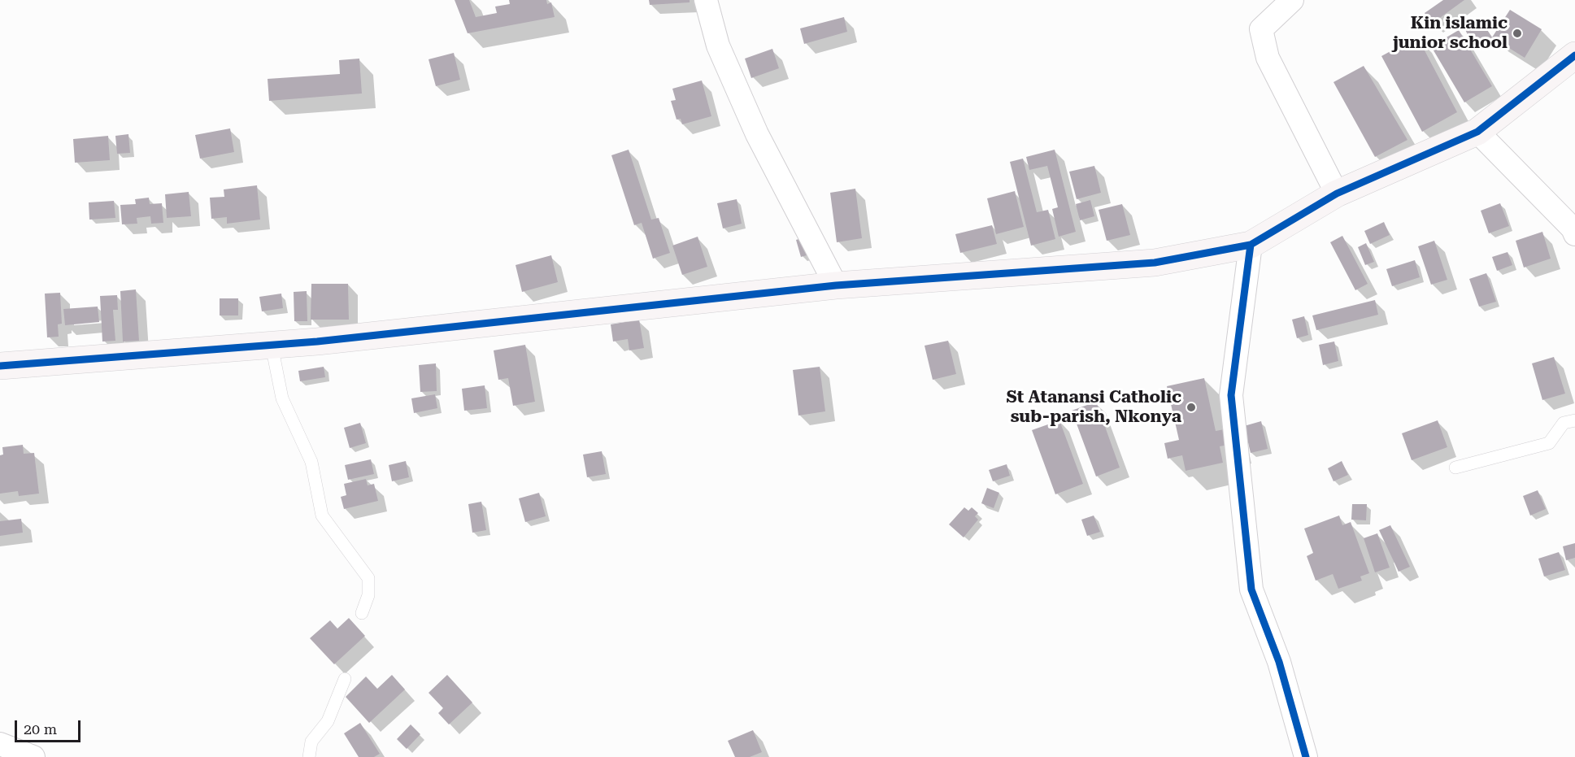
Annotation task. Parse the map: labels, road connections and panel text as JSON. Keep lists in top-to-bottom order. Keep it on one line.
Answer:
{"places":["Kin islamic junior school","St Atanansi Catholic sub-parish, Nkonya"],"scale_bar":"20 m"}
